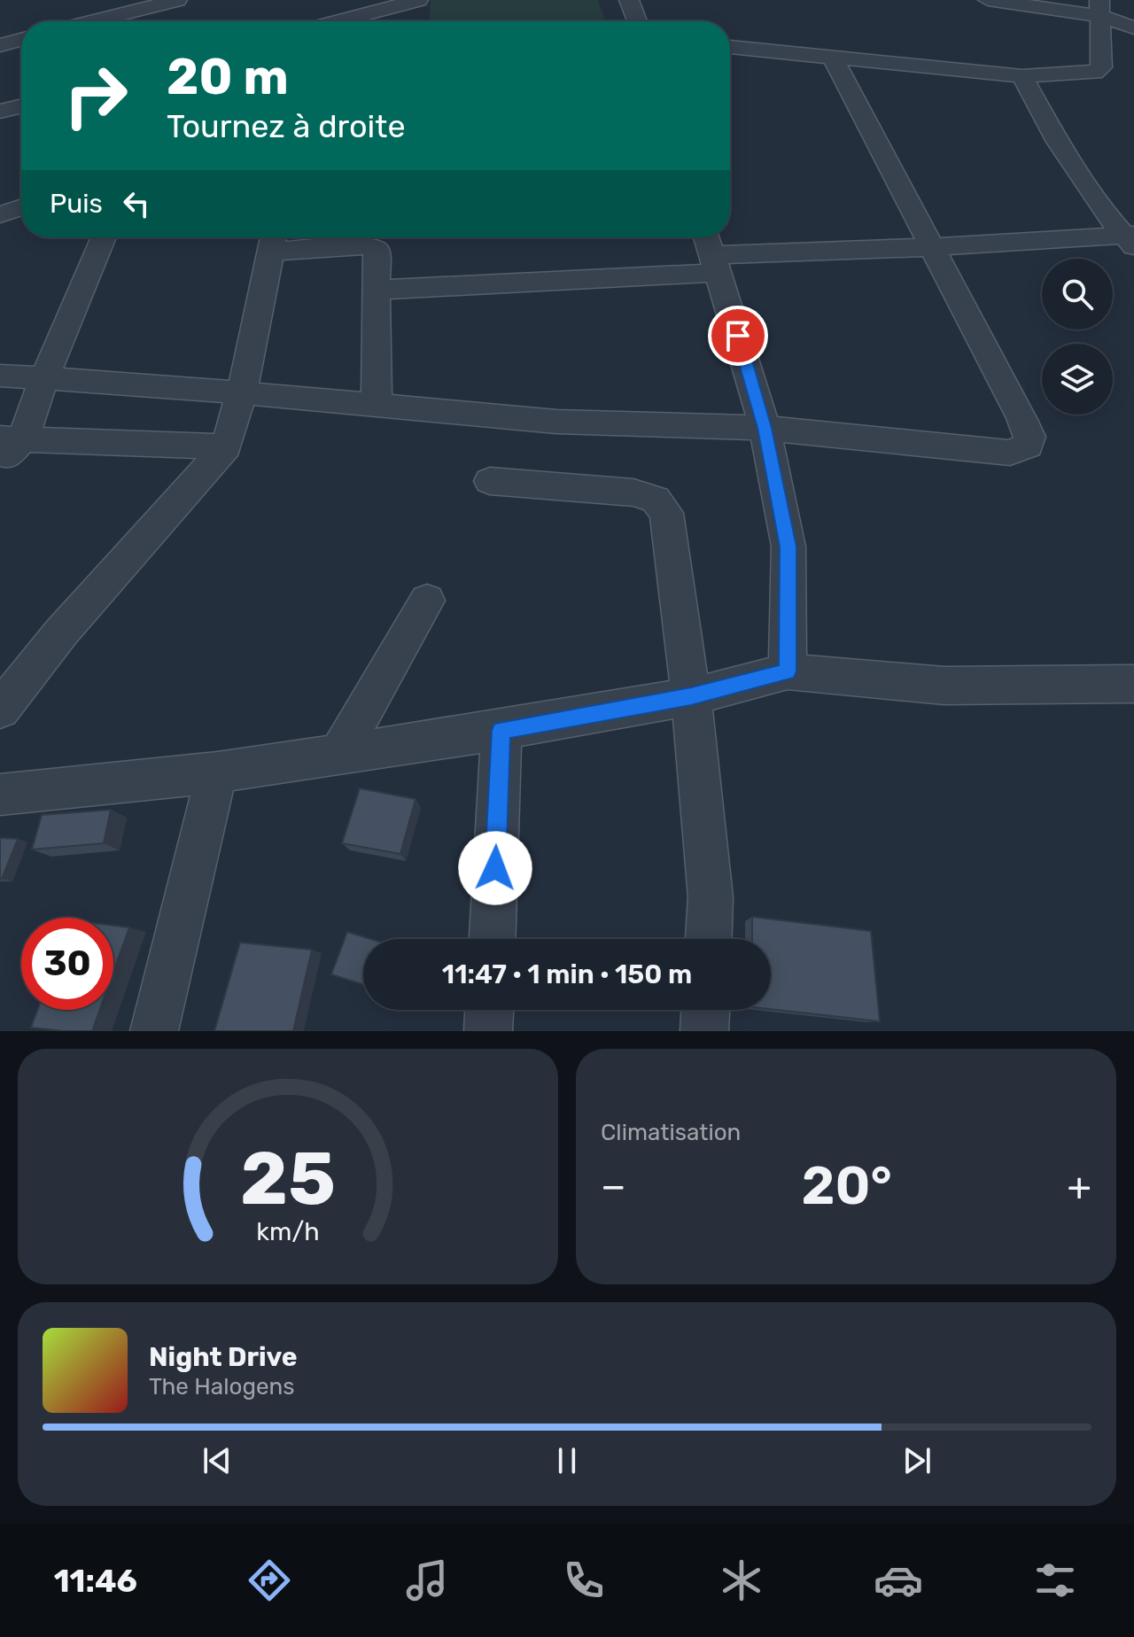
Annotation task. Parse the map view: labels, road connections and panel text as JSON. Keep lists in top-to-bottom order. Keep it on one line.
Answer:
{"page":{"turn":["20 m","Tournez à droite"],"then":"Puis","limit":"30","trip":"11:47 · 1 min · 150 m","tile":"Climatisation","heat":["−","20°","+"],"song":["Night Drive","The Halogens"],"tabs":"11:46","gauge":["25","km/h"]}}
